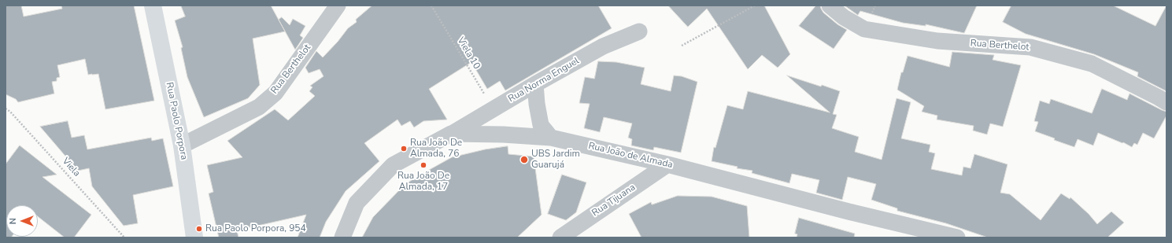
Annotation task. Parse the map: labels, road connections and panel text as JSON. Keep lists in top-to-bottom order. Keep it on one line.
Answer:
{"streets":{"street":["Rua Berthelot","Rua Norma Enguel","Rua Paolo Porpora","Rua João de Almada","Rua Tijuana"],"path":["Viela 10","Viela"]},"crossings":[["Rua Berthelot","Rua Paolo Porpora"],["Viela 10","Rua Norma Enguel"],["Rua Norma Enguel","Rua João de Almada"],["Rua João de Almada","Rua Tijuana"]],"places":["Rua João De Almada, 76","UBS Jardim Guarujá","Rua João De Almada, 17","Rua Paolo Porpora, 954"],"north":"left"}
